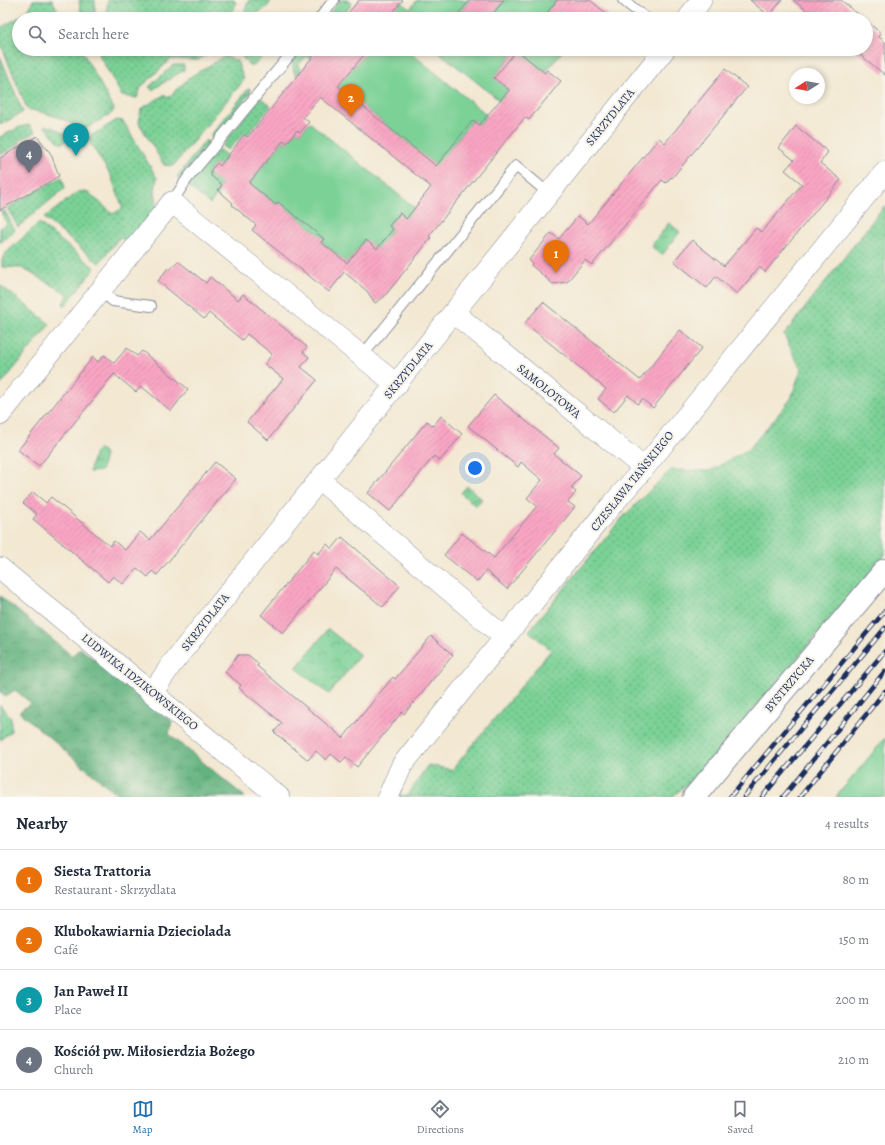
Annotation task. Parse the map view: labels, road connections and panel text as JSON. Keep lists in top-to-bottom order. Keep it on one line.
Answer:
{"streets":{"street":["SKRZYDLATA","SAMOLOTOWA","CZESŁAWA TAŃSKIEGO","LUDWIKA IDZIKOWSKIEGO","BYSTRZYCKA"]},"crossings":[["SKRZYDLATA","SAMOLOTOWA"],["SKRZYDLATA","LUDWIKA IDZIKOWSKIEGO"],["SAMOLOTOWA","CZESŁAWA TAŃSKIEGO"]],"north":"left","page":{"search":"Search here","pins":["2","3","4","1"],"heading":["Nearby","4 results"],"list":[{"mark":"1","name":"Siesta Trattoria","note":"Restaurant · Skrzydlata","value":"80 m"},{"mark":"2","name":"Klubokawiarnia Dzieciolada","note":"Café","value":"150 m"},{"mark":"3","name":"Jan Paweł II","note":"Place","value":"200 m"},{"mark":"4","name":"Kościół pw. Miłosierdzia Bożego","note":"Church","value":"210 m"}],"nav":["Map","Directions","Saved"]}}
